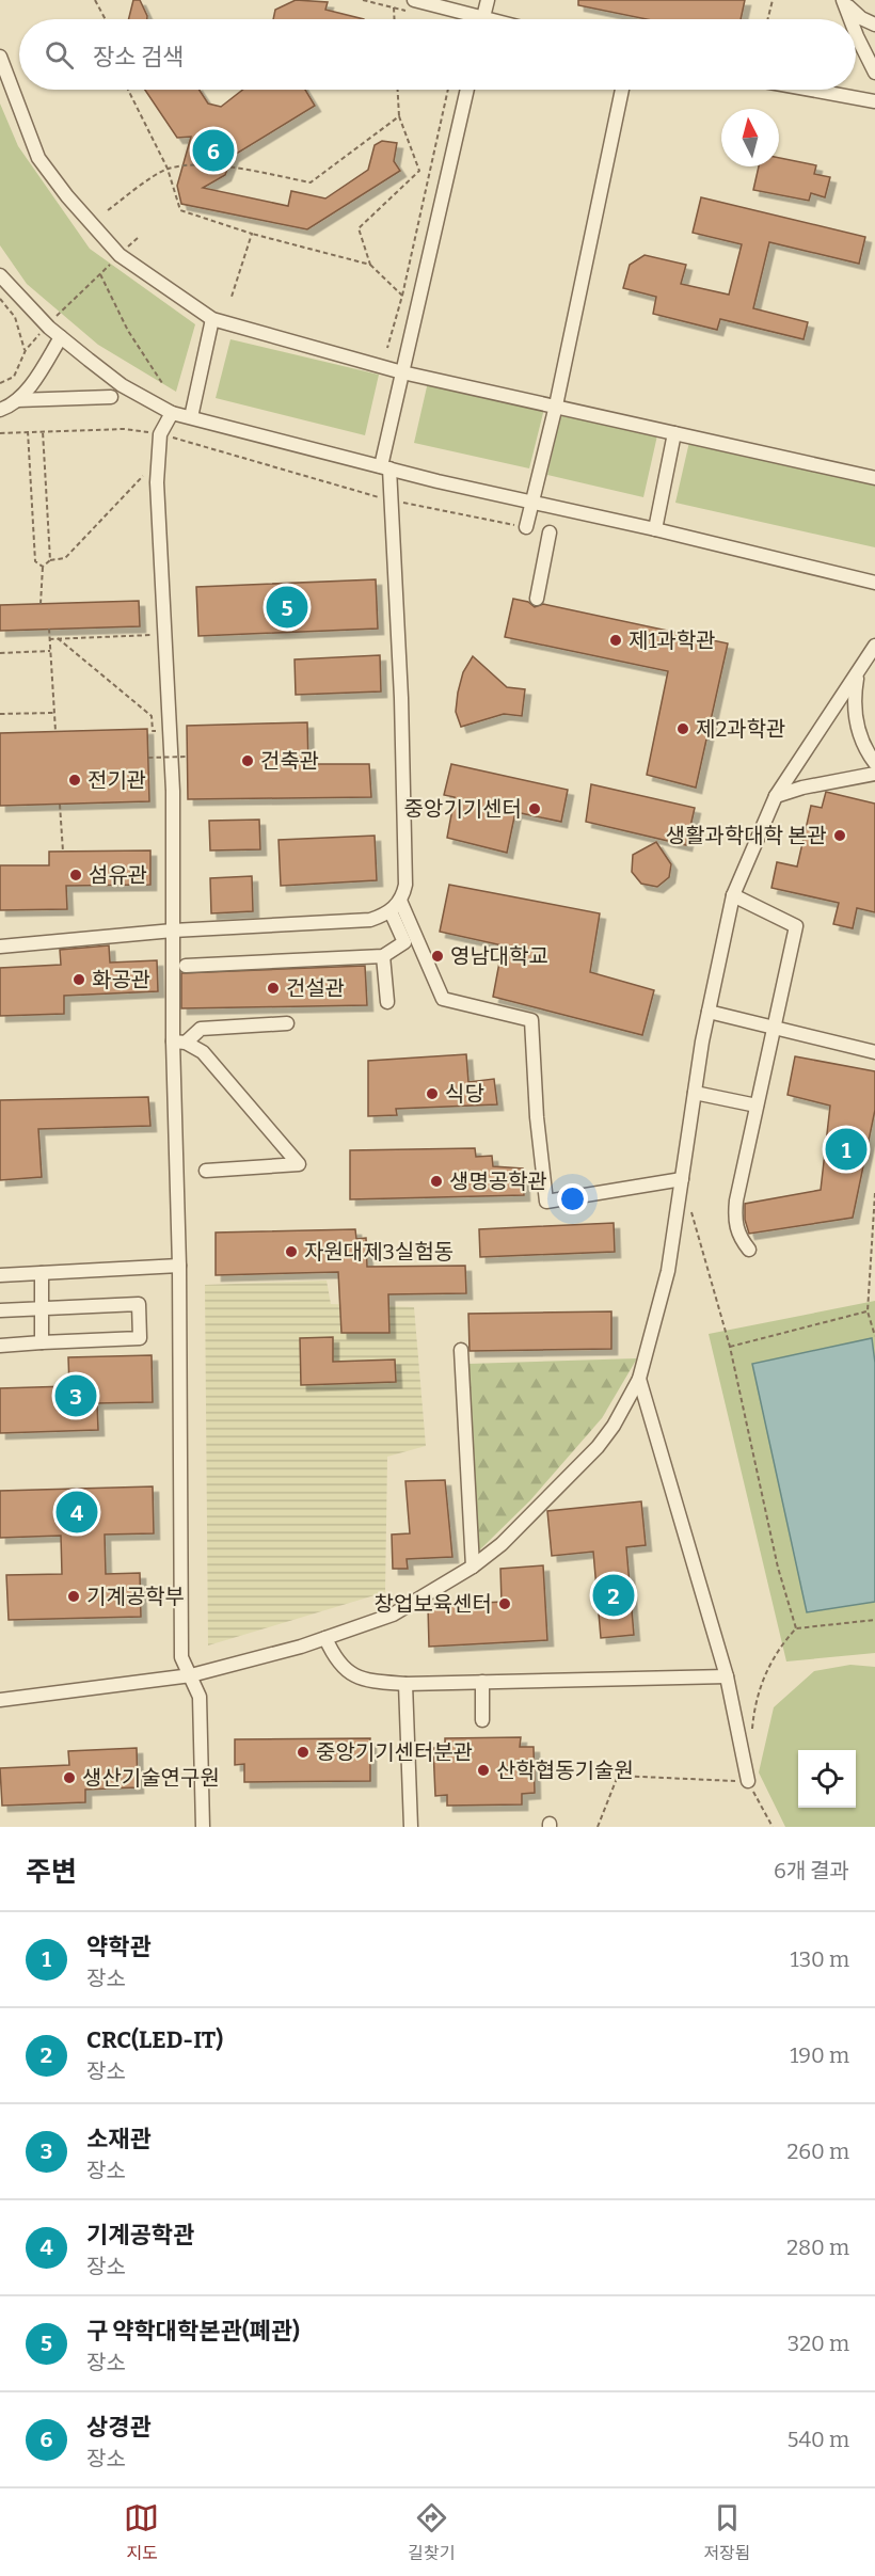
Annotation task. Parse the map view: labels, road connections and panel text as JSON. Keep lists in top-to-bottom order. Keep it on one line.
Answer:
{"places":["제1과학관","제2과학관","건축관","전기관","중앙기기센터","생활과학대학 본관","섬유관","영남대학교","화공관","건설관","식당","생명공학관","자원대제3실험동","기계공학부","창업보육센터","중앙기기센터분관","산학협동기술원","생산기술연구원"],"north":"top","page":{"search":"장소 검색","pins":["6","5","1","3","4","2"],"heading":["주변","6개 결과"],"list":[{"mark":"1","name":"약학관","note":"장소","value":"130 m"},{"mark":"2","name":"CRC(LED-IT)","note":"장소","value":"190 m"},{"mark":"3","name":"소재관","note":"장소","value":"260 m"},{"mark":"4","name":"기계공학관","note":"장소","value":"280 m"},{"mark":"5","name":"구 약학대학본관(폐관)","note":"장소","value":"320 m"},{"mark":"6","name":"상경관","note":"장소","value":"540 m"}],"nav":["지도","길찾기","저장됨"]}}
